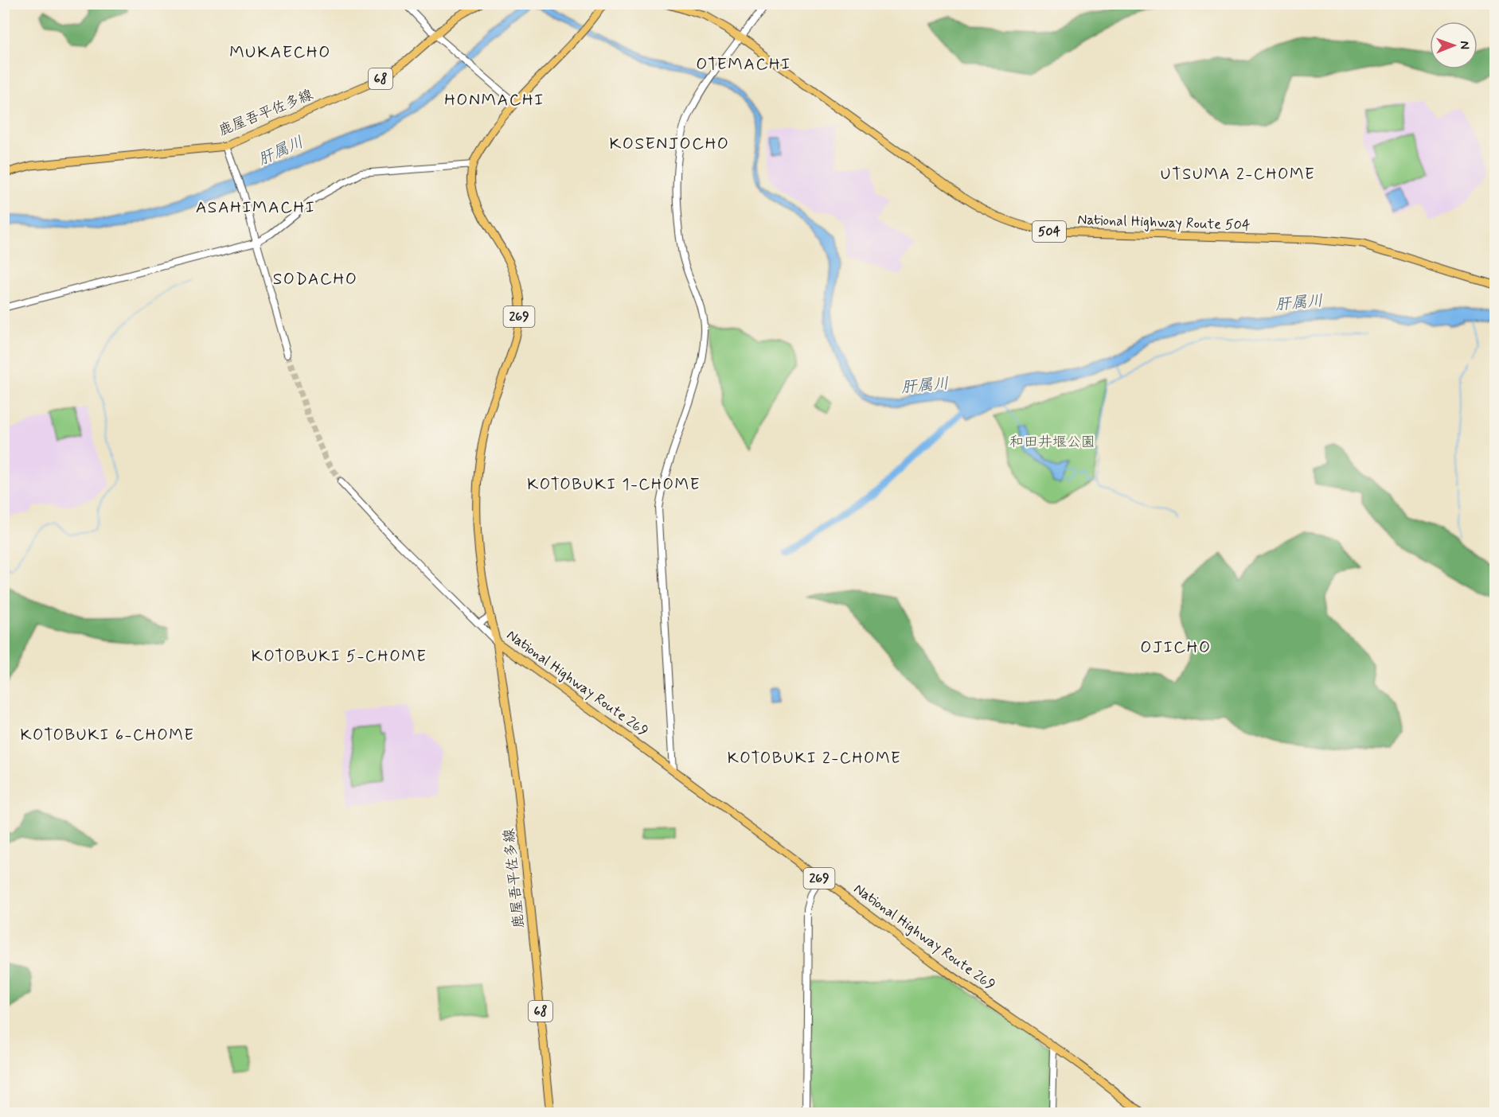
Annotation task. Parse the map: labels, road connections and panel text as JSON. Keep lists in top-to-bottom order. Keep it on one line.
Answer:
{"streets":{"main road":["68","鹿屋吾平佐多線","National Highway Route 504","504","269","National Highway Route 269"]},"crossings":[["鹿屋吾平佐多線","National Highway Route 269"]],"districts":["MUKAECHO","OTEMACHI","HONMACHI","KOSENJOCHO","UTSUMA 2-CHOME","ASAHIMACHI","SODACHO","KOTOBUKI 1-CHOME","OJICHO","KOTOBUKI 5-CHOME","KOTOBUKI 6-CHOME","KOTOBUKI 2-CHOME"],"water":["肝属川"],"parks":["和田井堰公園"],"north":"right"}
